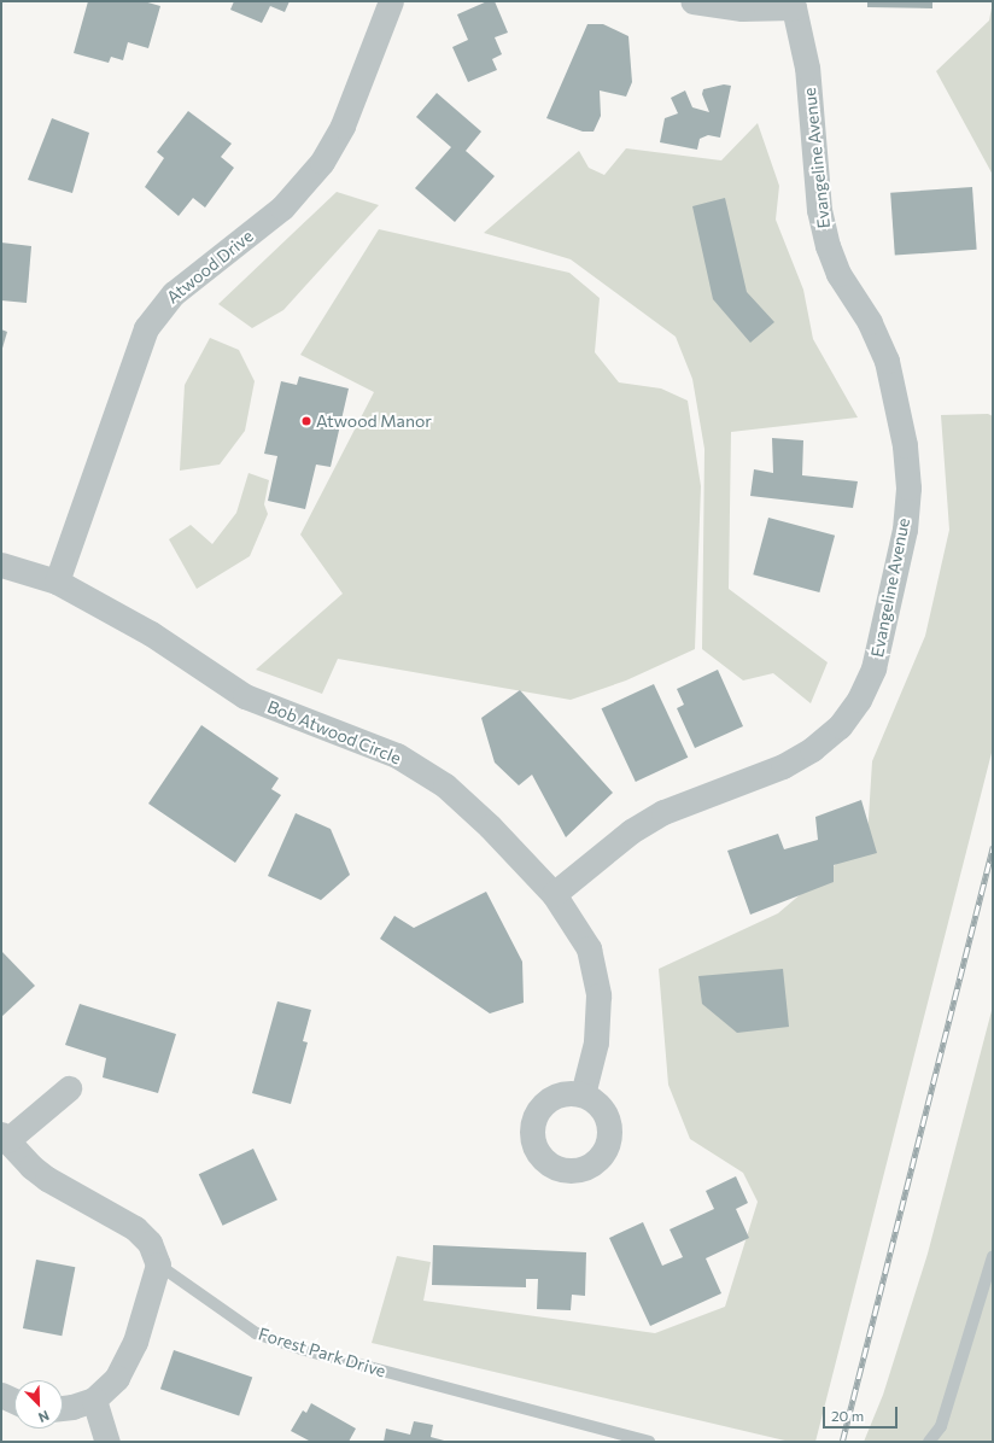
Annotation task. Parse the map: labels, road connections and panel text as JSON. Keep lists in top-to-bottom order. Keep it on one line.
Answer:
{"streets":{"street":["Evangeline Avenue","Atwood Drive","Bob Atwood Circle"],"lane":["Forest Park Drive"]},"crossings":[["Evangeline Avenue","Bob Atwood Circle"],["Atwood Drive","Bob Atwood Circle"]],"places":["Atwood Manor"],"scale_bar":"20 m","north":"bottom right"}
